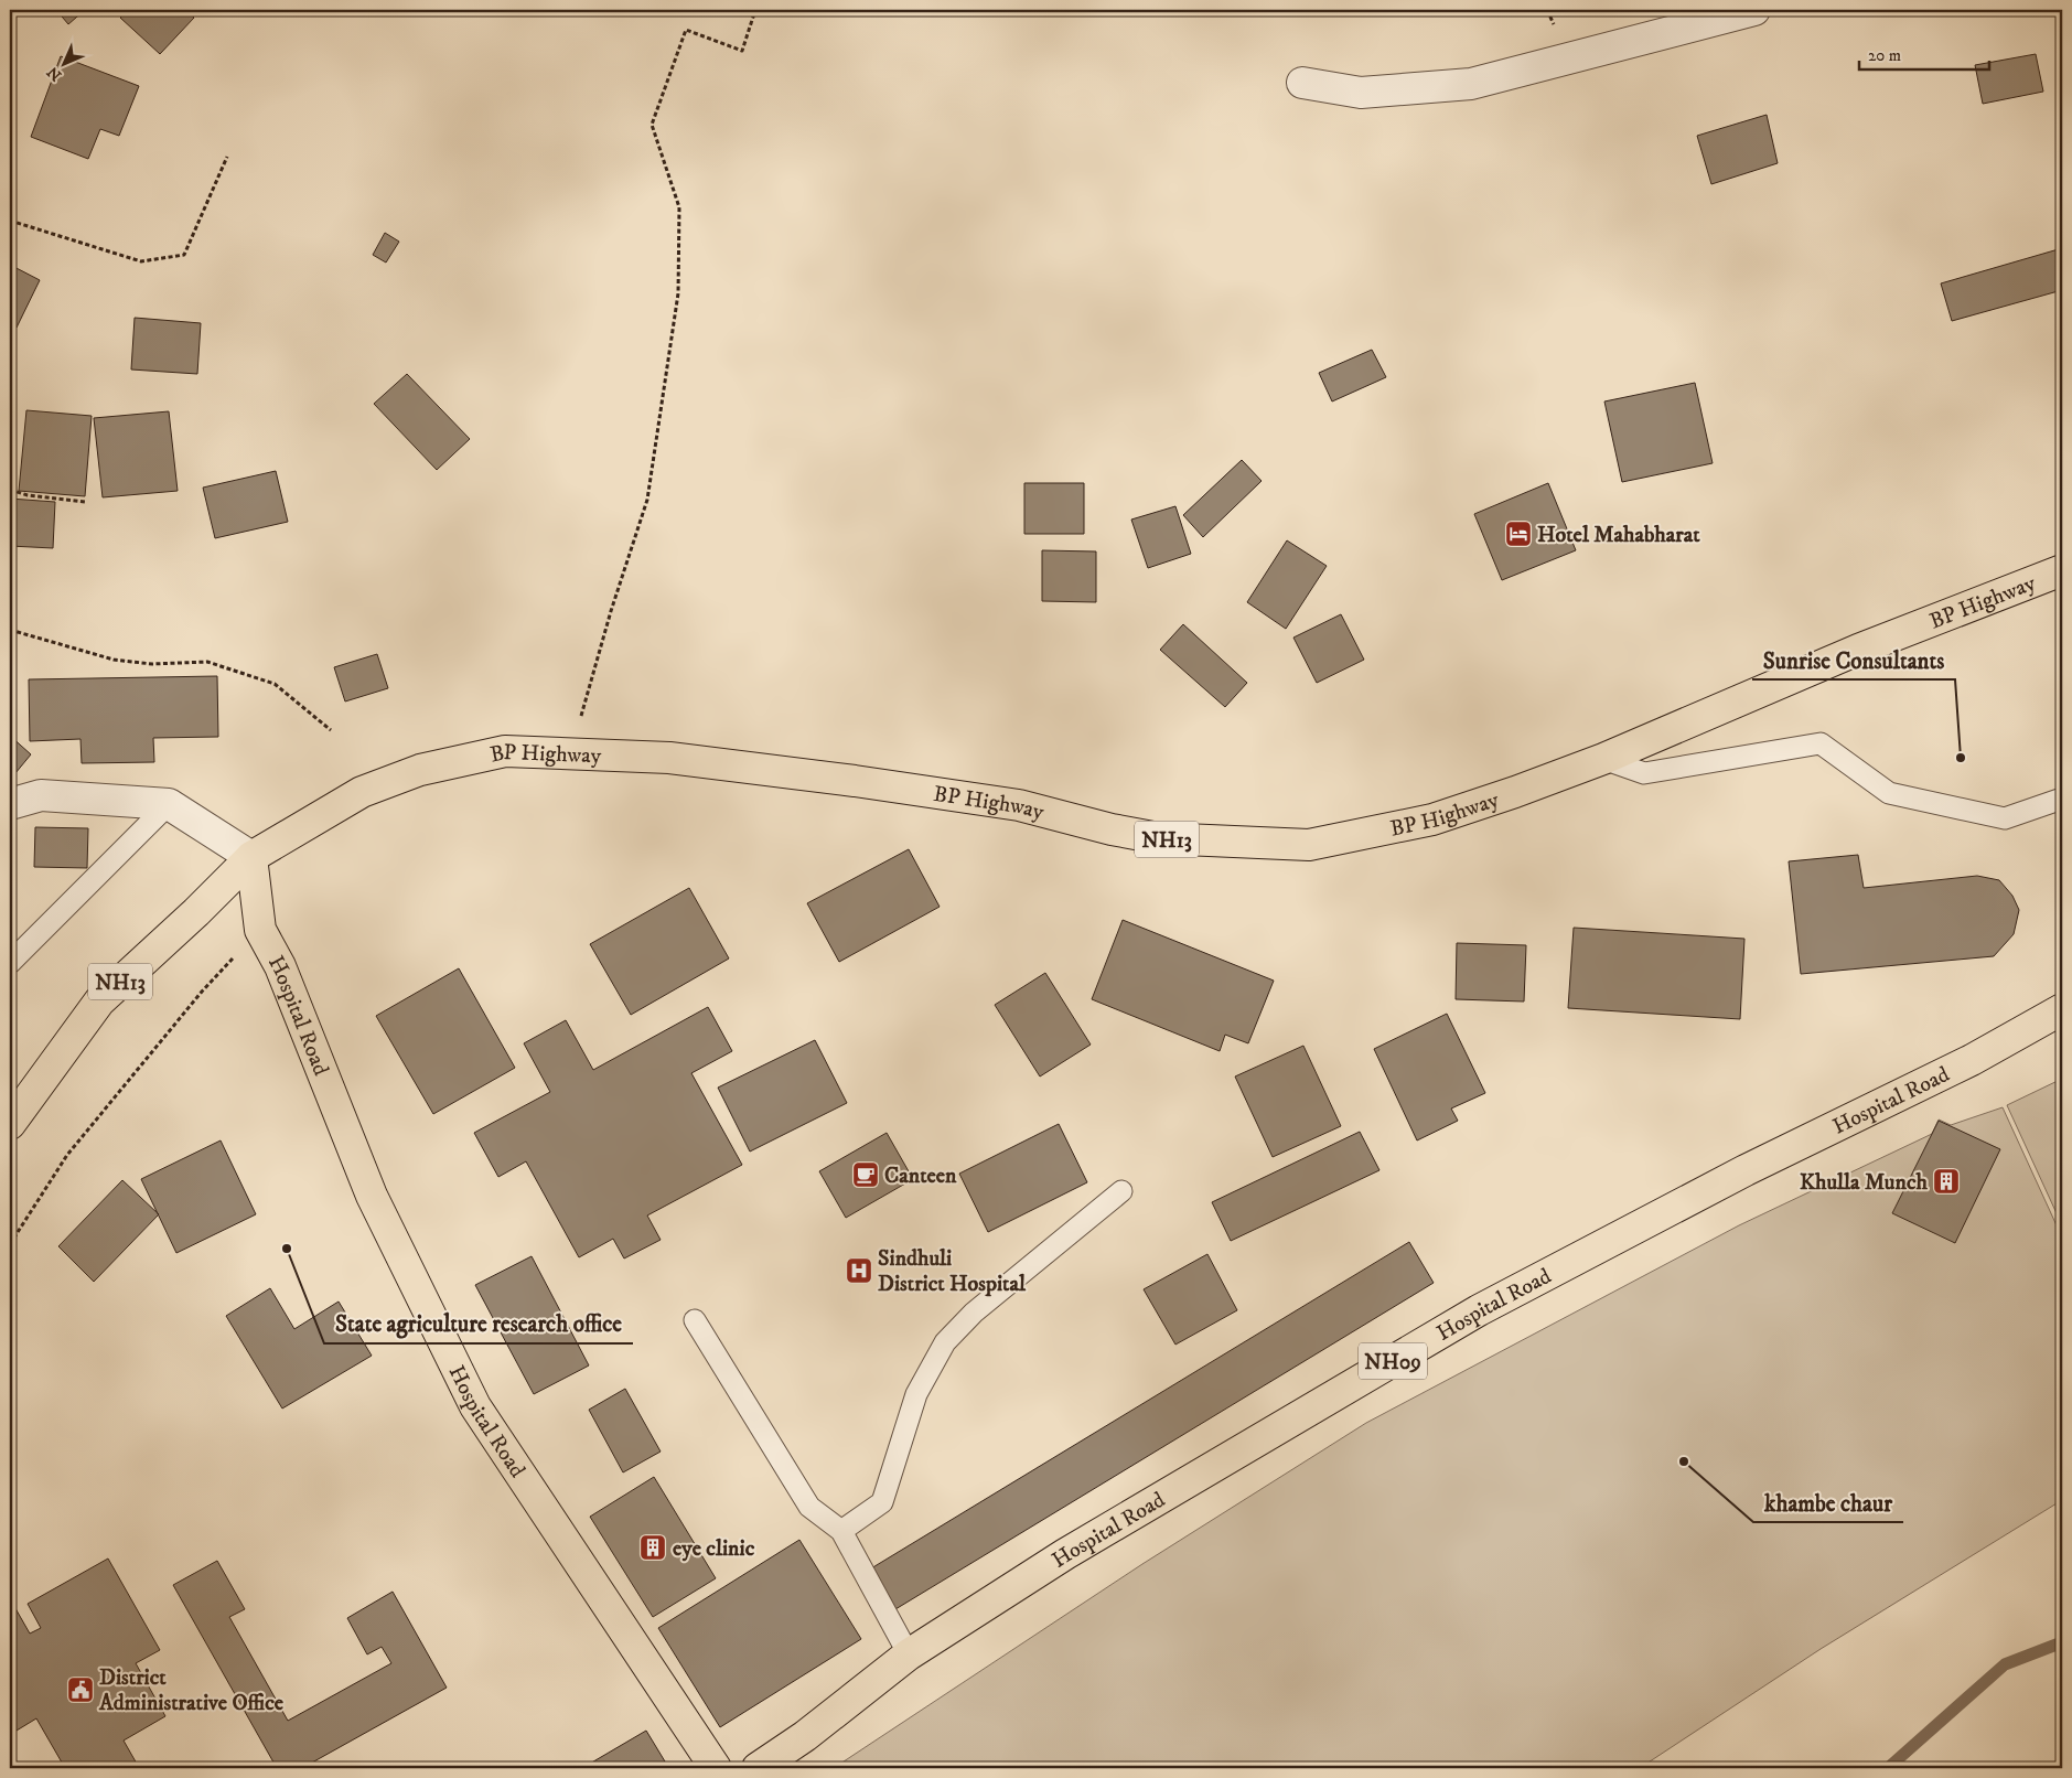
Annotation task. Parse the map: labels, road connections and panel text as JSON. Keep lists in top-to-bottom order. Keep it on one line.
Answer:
{"streets":{"main road":["BP Highway","NH13","Hospital Road","NH09"]},"crossings":[["BP Highway","Hospital Road"]],"places":{"hotel":["Hotel Mahabharat"],"other":["Sunrise Consultants","State agriculture research office","khambe chaur"],"cafe":["Canteen"],"building":["Khulla Munch","eye clinic"],"hospital":["Sindhuli District Hospital"],"public building":["District Administrative Office"]},"scale_bar":"20 m","north":"bottom left"}
